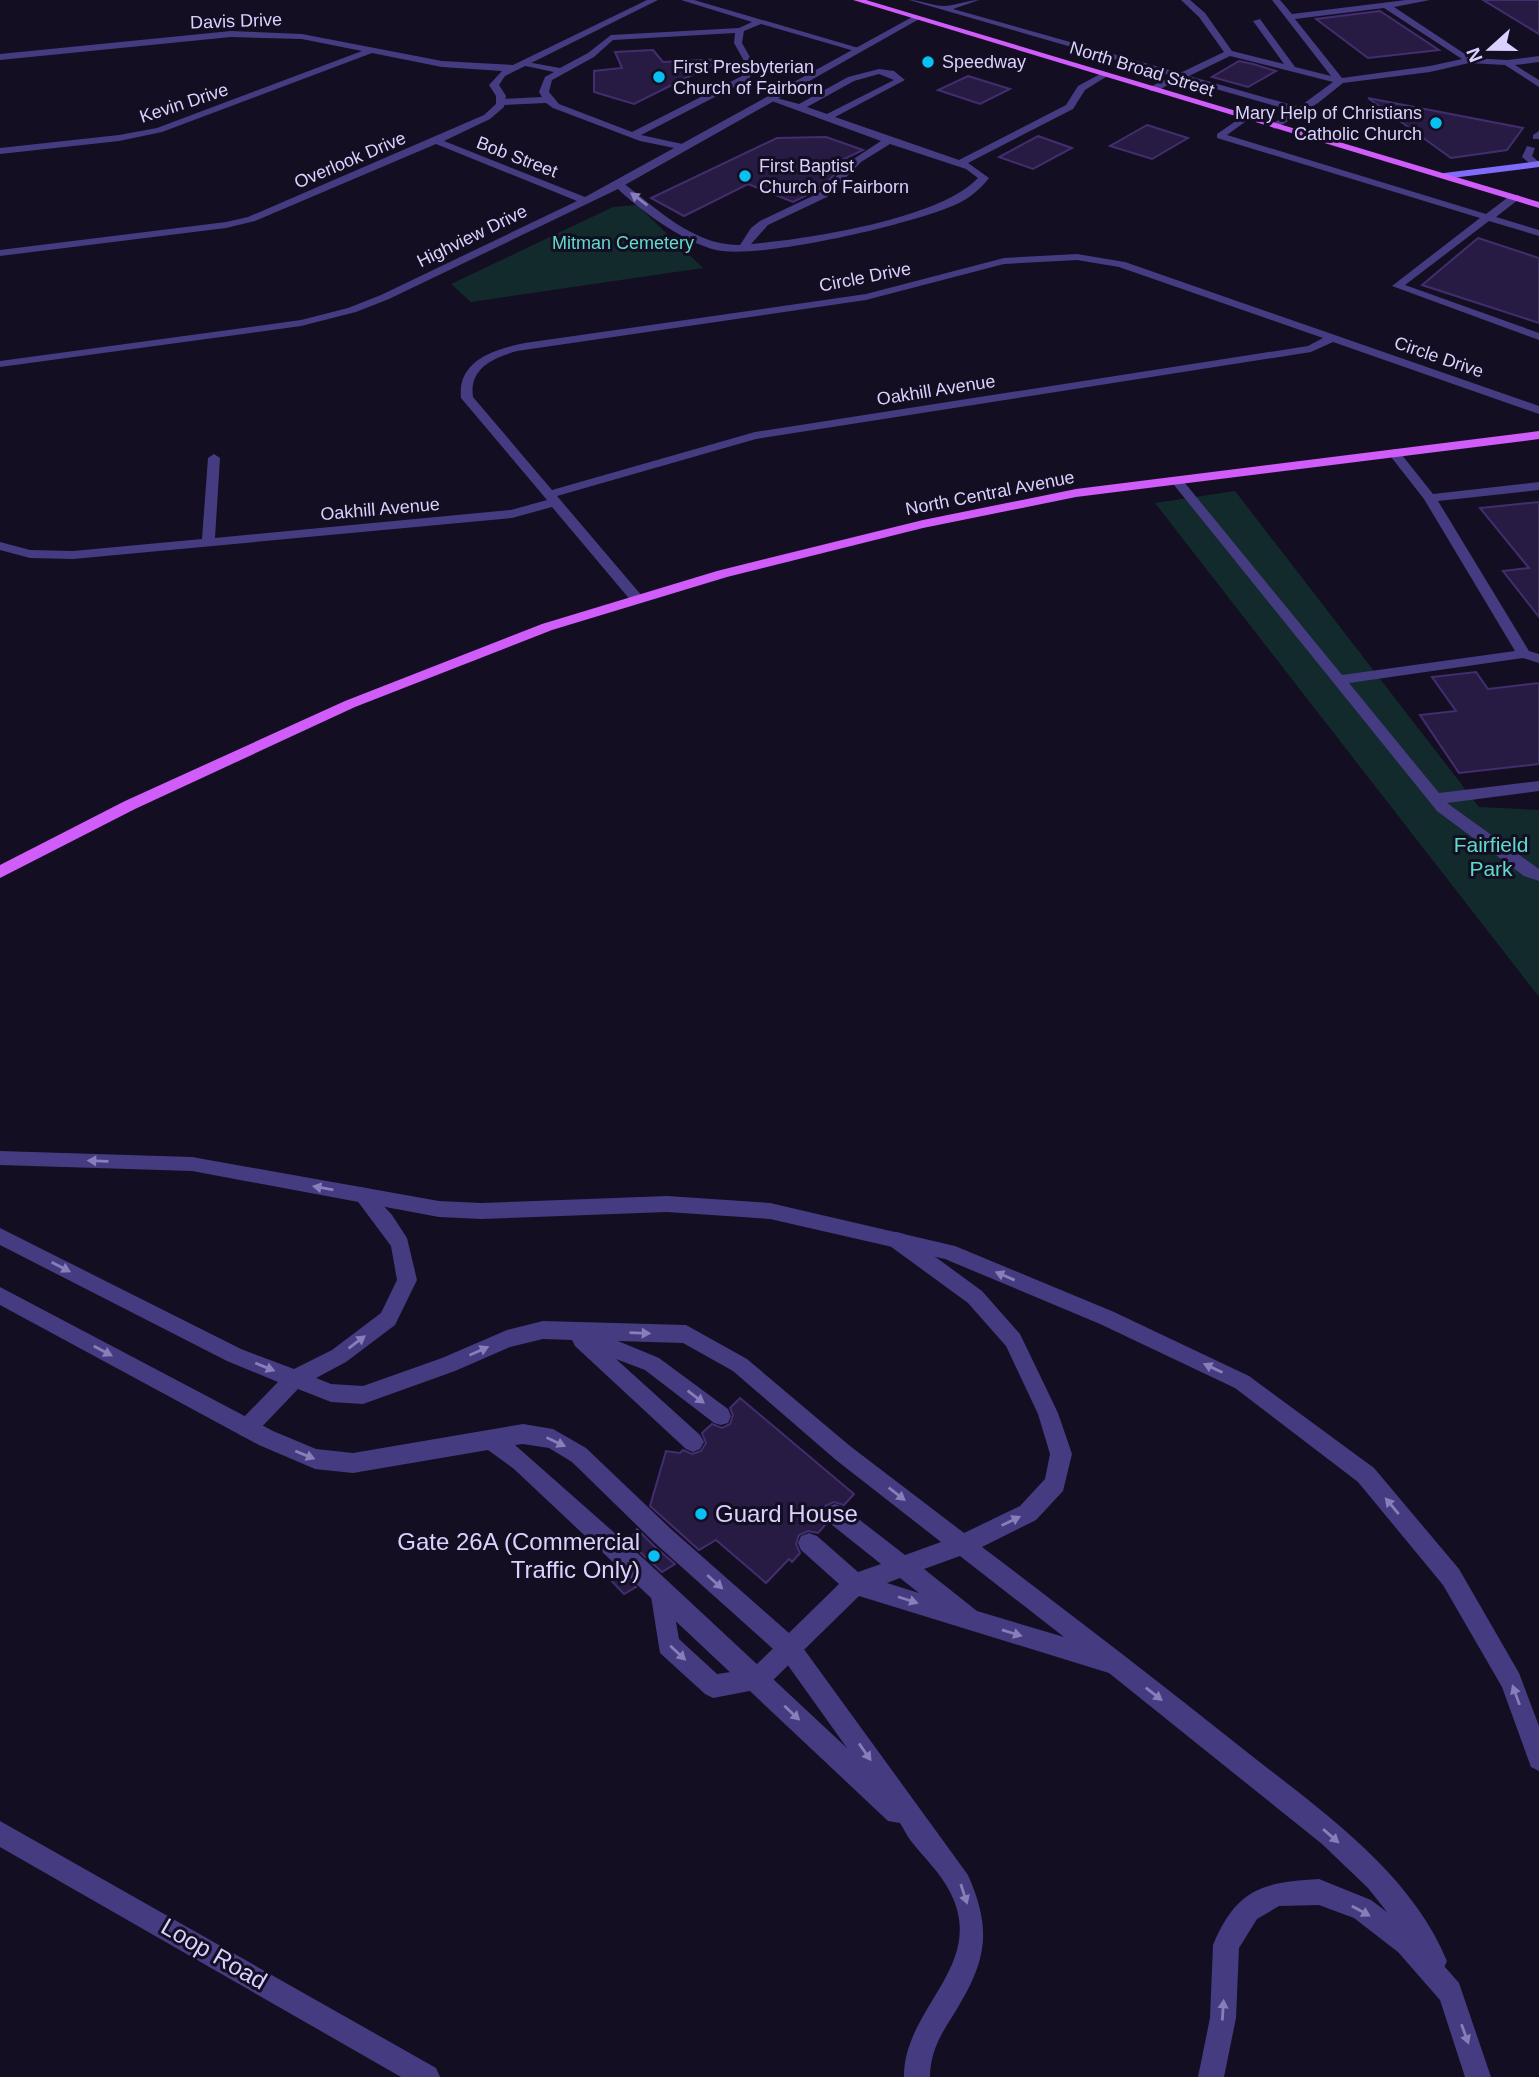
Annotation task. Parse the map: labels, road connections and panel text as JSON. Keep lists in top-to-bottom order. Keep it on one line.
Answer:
{"streets":{"main road":["North Broad Street","North Central Avenue"],"street":["Davis Drive","Kevin Drive","Bob Street","Overlook Drive","Highview Drive","Circle Drive","Oakhill Avenue","Loop Road"]},"crossings":[["Davis Drive","Kevin Drive"],["North Broad Street","Highview Drive"],["Bob Street","Overlook Drive"],["Bob Street","Highview Drive"],["Circle Drive","Oakhill Avenue"],["Circle Drive","North Central Avenue"]],"parks":["Mitman Cemetery","Fairfield Park"],"places":["Speedway","First Presbyterian Church of Fairborn","Mary Help of Christians Catholic Church","First Baptist Church of Fairborn","Guard House","Gate 26A (Commercial Traffic Only)"],"north":"left"}
